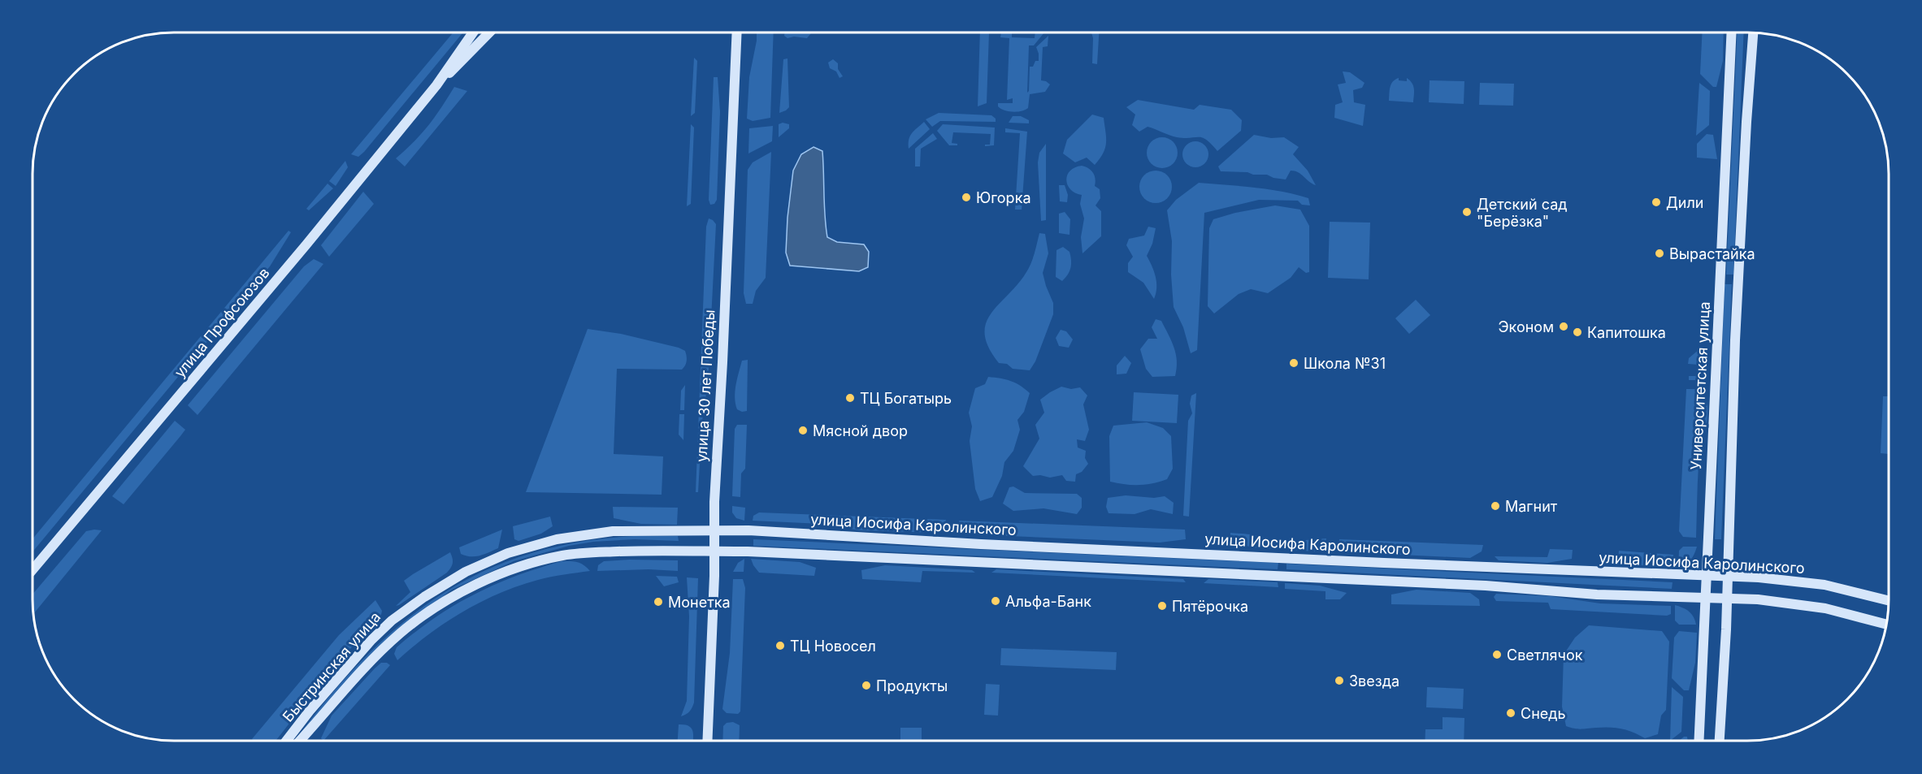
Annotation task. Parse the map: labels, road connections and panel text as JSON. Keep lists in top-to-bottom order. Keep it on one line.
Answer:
{"streets":{"main road":["улица Профсоюзов","улица 30 лет Победы","Университетская улица","улица Иосифа Каролинского","Быстринская улица"]},"crossings":[["улица 30 лет Победы","улица Иосифа Каролинского"],["улица 30 лет Победы","Быстринская улица"],["Университетская улица","улица Иосифа Каролинского"],["улица Иосифа Каролинского","Быстринская улица"]],"places":["Югорка","Дили","Детский сад \"Берёзка\"","Вырастайка","Эконом","Капитошка","Школа №31","ТЦ Богатырь","Мясной двор","Магнит","Альфа-Банк","Монетка","Пятёрочка","ТЦ Новосел","Светлячок","Звезда","Продукты","Снедь"]}
